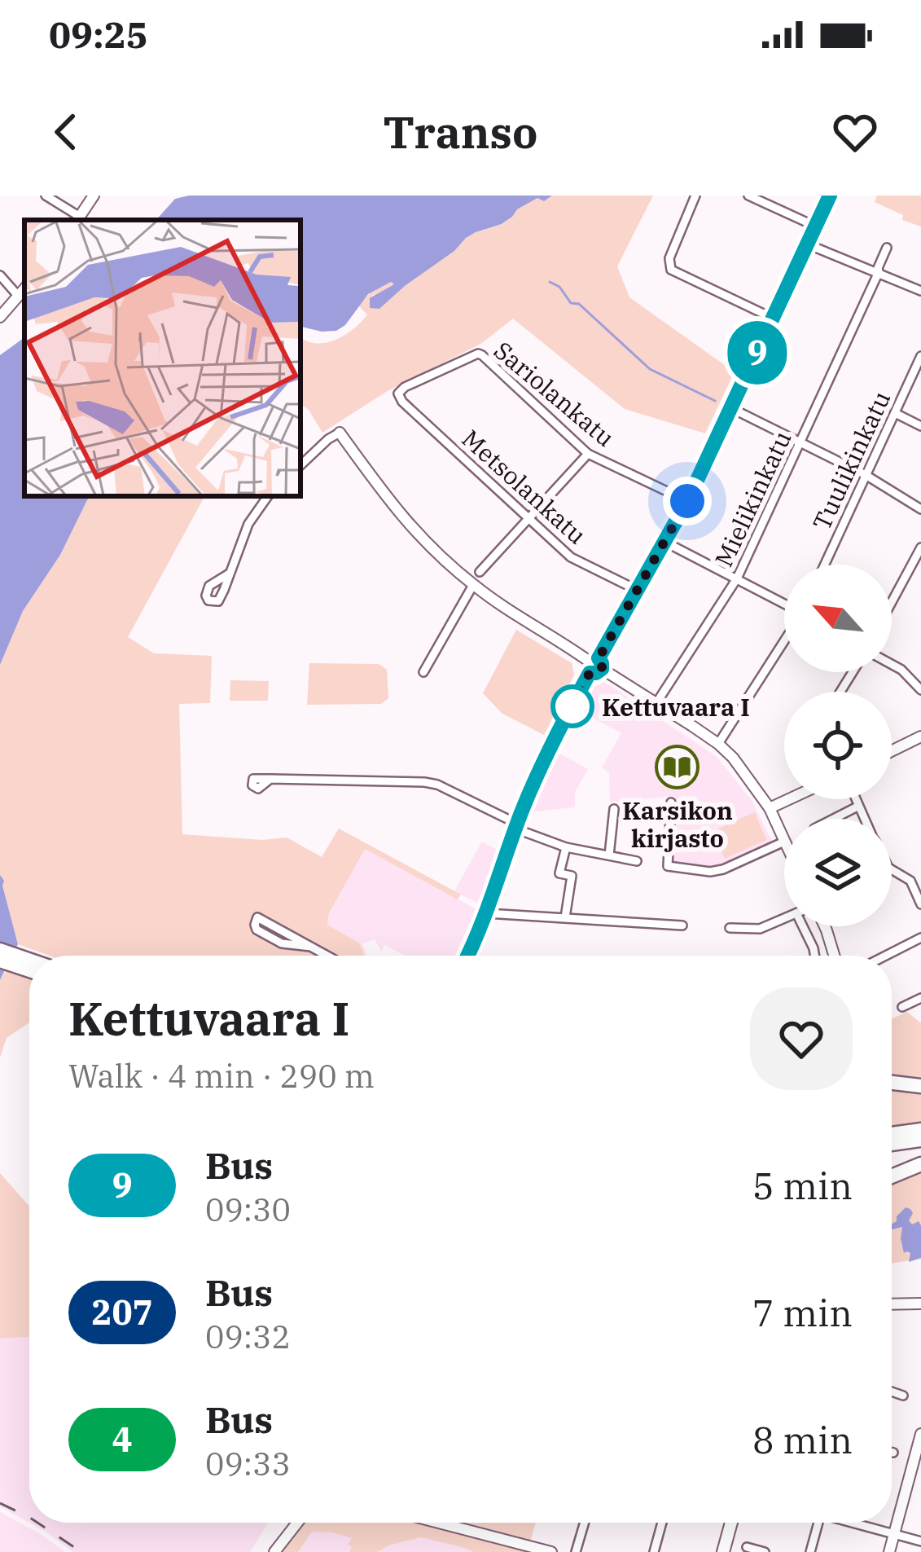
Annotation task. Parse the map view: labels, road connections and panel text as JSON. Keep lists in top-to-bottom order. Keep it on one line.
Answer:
{"streets":{"street":["Sariolankatu","Tuulikinkatu","Metsolankatu","Mielikinkatu"]},"crossings":[["Sariolankatu","Metsolankatu"]],"places":{"other":["Kettuvaara I"],"library":["Karsikon kirjasto"]},"lines":["bus line 9"],"north":"top left","page":{"status":"09:25","header":"Transo","on_map":"9","heading":["Kettuvaara I","Walk · 4 min · 290 m"],"list":[{"mark":"9","name":"Bus","note":"09:30","value":"5 min"},{"mark":"207","name":"Bus","note":"09:32","value":"7 min"},{"mark":"4","name":"Bus","note":"09:33","value":"8 min"}]}}
